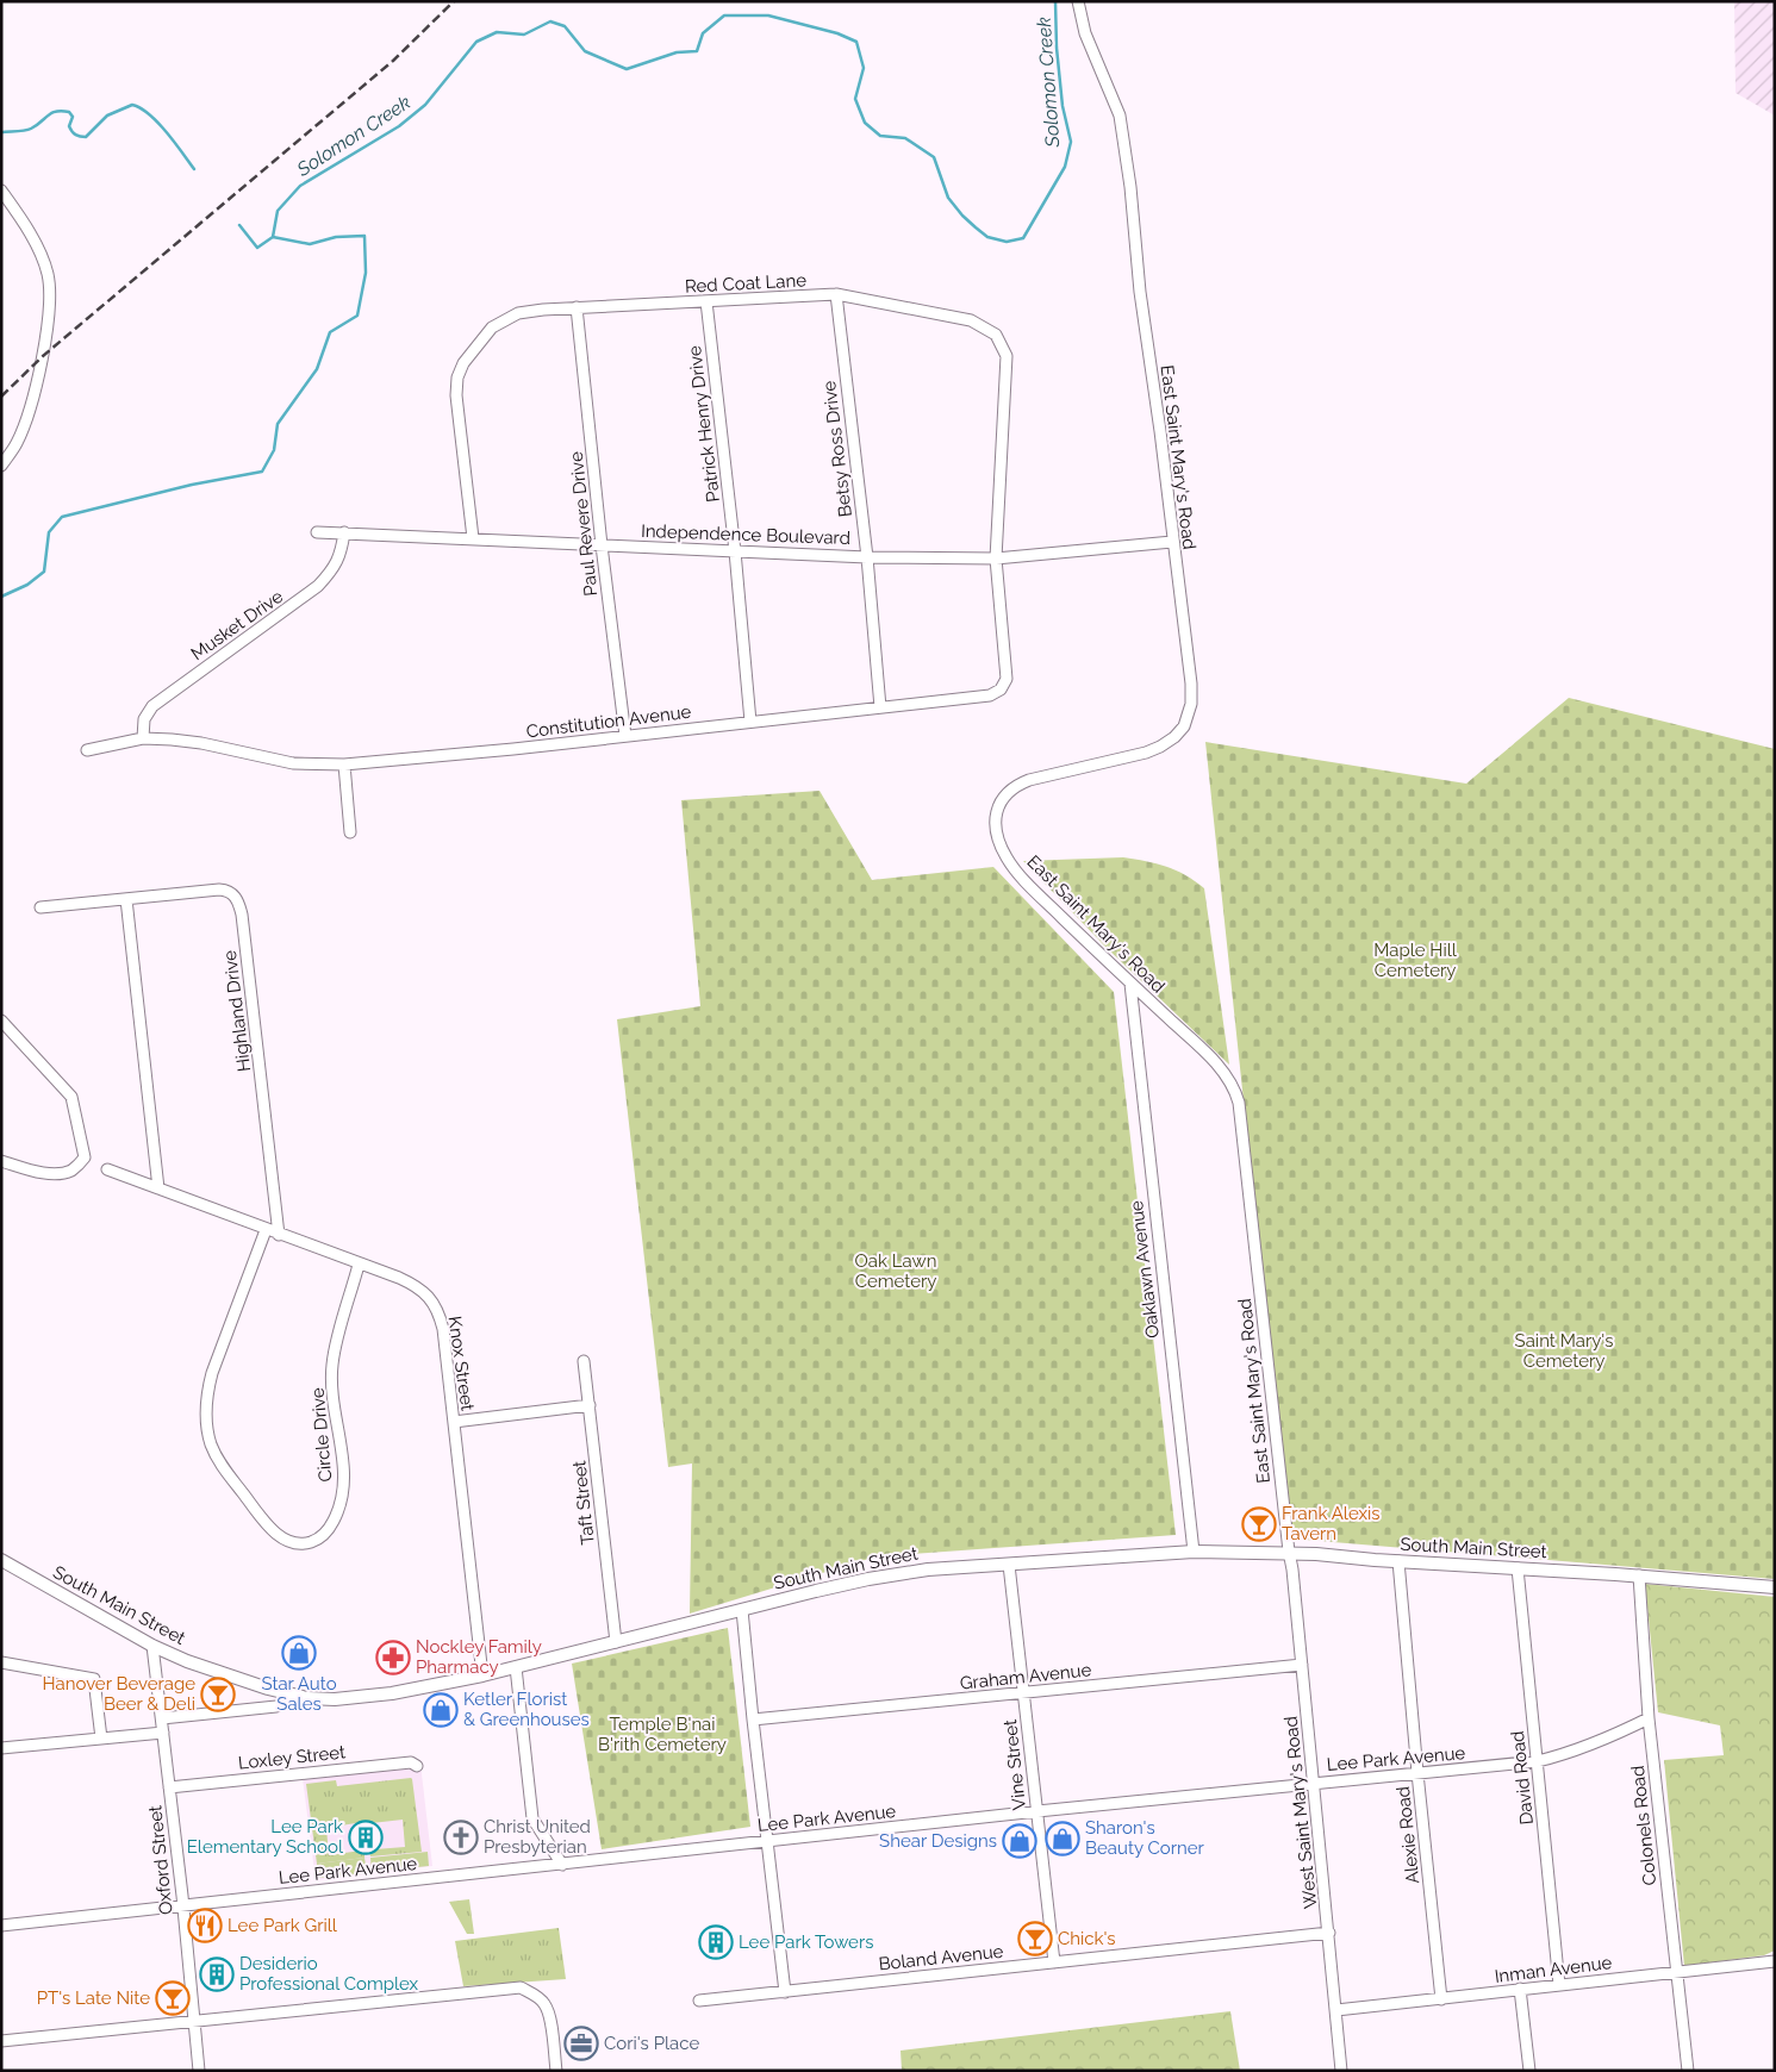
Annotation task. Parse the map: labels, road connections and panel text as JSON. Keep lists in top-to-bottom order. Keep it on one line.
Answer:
{"streets":{"main road":["South Main Street"],"street":["Red Coat Lane","Patrick Henry Drive","Betsy Ross Drive","East Saint Mary's Road","Paul Revere Drive","Independence Boulevard","Musket Drive","Constitution Avenue","Highland Drive","Oaklawn Avenue","Knox Street","Circle Drive","Taft Street","Graham Avenue","Loxley Street","Lee Park Avenue","Vine Street","David Road","West Saint Mary's Road","Colonels Road","Alexie Road","Oxford Street","Boland Avenue","Inman Avenue"]},"crossings":[["Red Coat Lane","Patrick Henry Drive"],["Red Coat Lane","Betsy Ross Drive"],["Red Coat Lane","Paul Revere Drive"],["Red Coat Lane","Independence Boulevard"],["Red Coat Lane","Constitution Avenue"],["Patrick Henry Drive","Independence Boulevard"],["Patrick Henry Drive","Constitution Avenue"],["Betsy Ross Drive","Independence Boulevard"],["Betsy Ross Drive","Constitution Avenue"],["East Saint Mary's Road","Independence Boulevard"],["East Saint Mary's Road","Oaklawn Avenue"],["East Saint Mary's Road","South Main Street"],["East Saint Mary's Road","West Saint Mary's Road"],["Paul Revere Drive","Independence Boulevard"],["Paul Revere Drive","Constitution Avenue"],["Independence Boulevard","Musket Drive"],["Independence Boulevard","Constitution Avenue"],["Musket Drive","Constitution Avenue"],["Highland Drive","Knox Street"],["Oaklawn Avenue","South Main Street"],["Knox Street","Circle Drive"],["Knox Street","South Main Street"],["Taft Street","South Main Street"],["South Main Street","Vine Street"],["South Main Street","David Road"],["South Main Street","West Saint Mary's Road"],["South Main Street","Colonels Road"],["South Main Street","Alexie Road"],["South Main Street","Oxford Street"],["Graham Avenue","Vine Street"],["Graham Avenue","West Saint Mary's Road"],["Loxley Street","Oxford Street"],["Lee Park Avenue","Vine Street"],["Lee Park Avenue","David Road"],["Lee Park Avenue","West Saint Mary's Road"],["Lee Park Avenue","Colonels Road"],["Lee Park Avenue","Alexie Road"],["Lee Park Avenue","Oxford Street"],["Vine Street","Boland Avenue"],["David Road","Inman Avenue"],["West Saint Mary's Road","Boland Avenue"],["West Saint Mary's Road","Inman Avenue"],["Colonels Road","Inman Avenue"],["Alexie Road","Inman Avenue"]],"water":["Solomon Creek"],"parks":["Maple Hill Cemetery","Oak Lawn Cemetery","Saint Mary's Cemetery","Temple B'nai B'rith Cemetery"],"places":{"bar":["Frank Alexis Tavern","Hanover Beverage Beer & Deli","Chick's","PT's Late Nite"],"shop":["Star Auto Sales","Ketler Florist & Greenhouses","Sharon's Beauty Corner","Shear Designs"],"pharmacy":["Nockley Family Pharmacy"],"building":["Lee Park Elementary School","Lee Park Towers","Desiderio Professional Complex"],"church":["Christ United Presbyterian"],"restaurant":["Lee Park Grill"],"office":["Cori's Place"]}}
